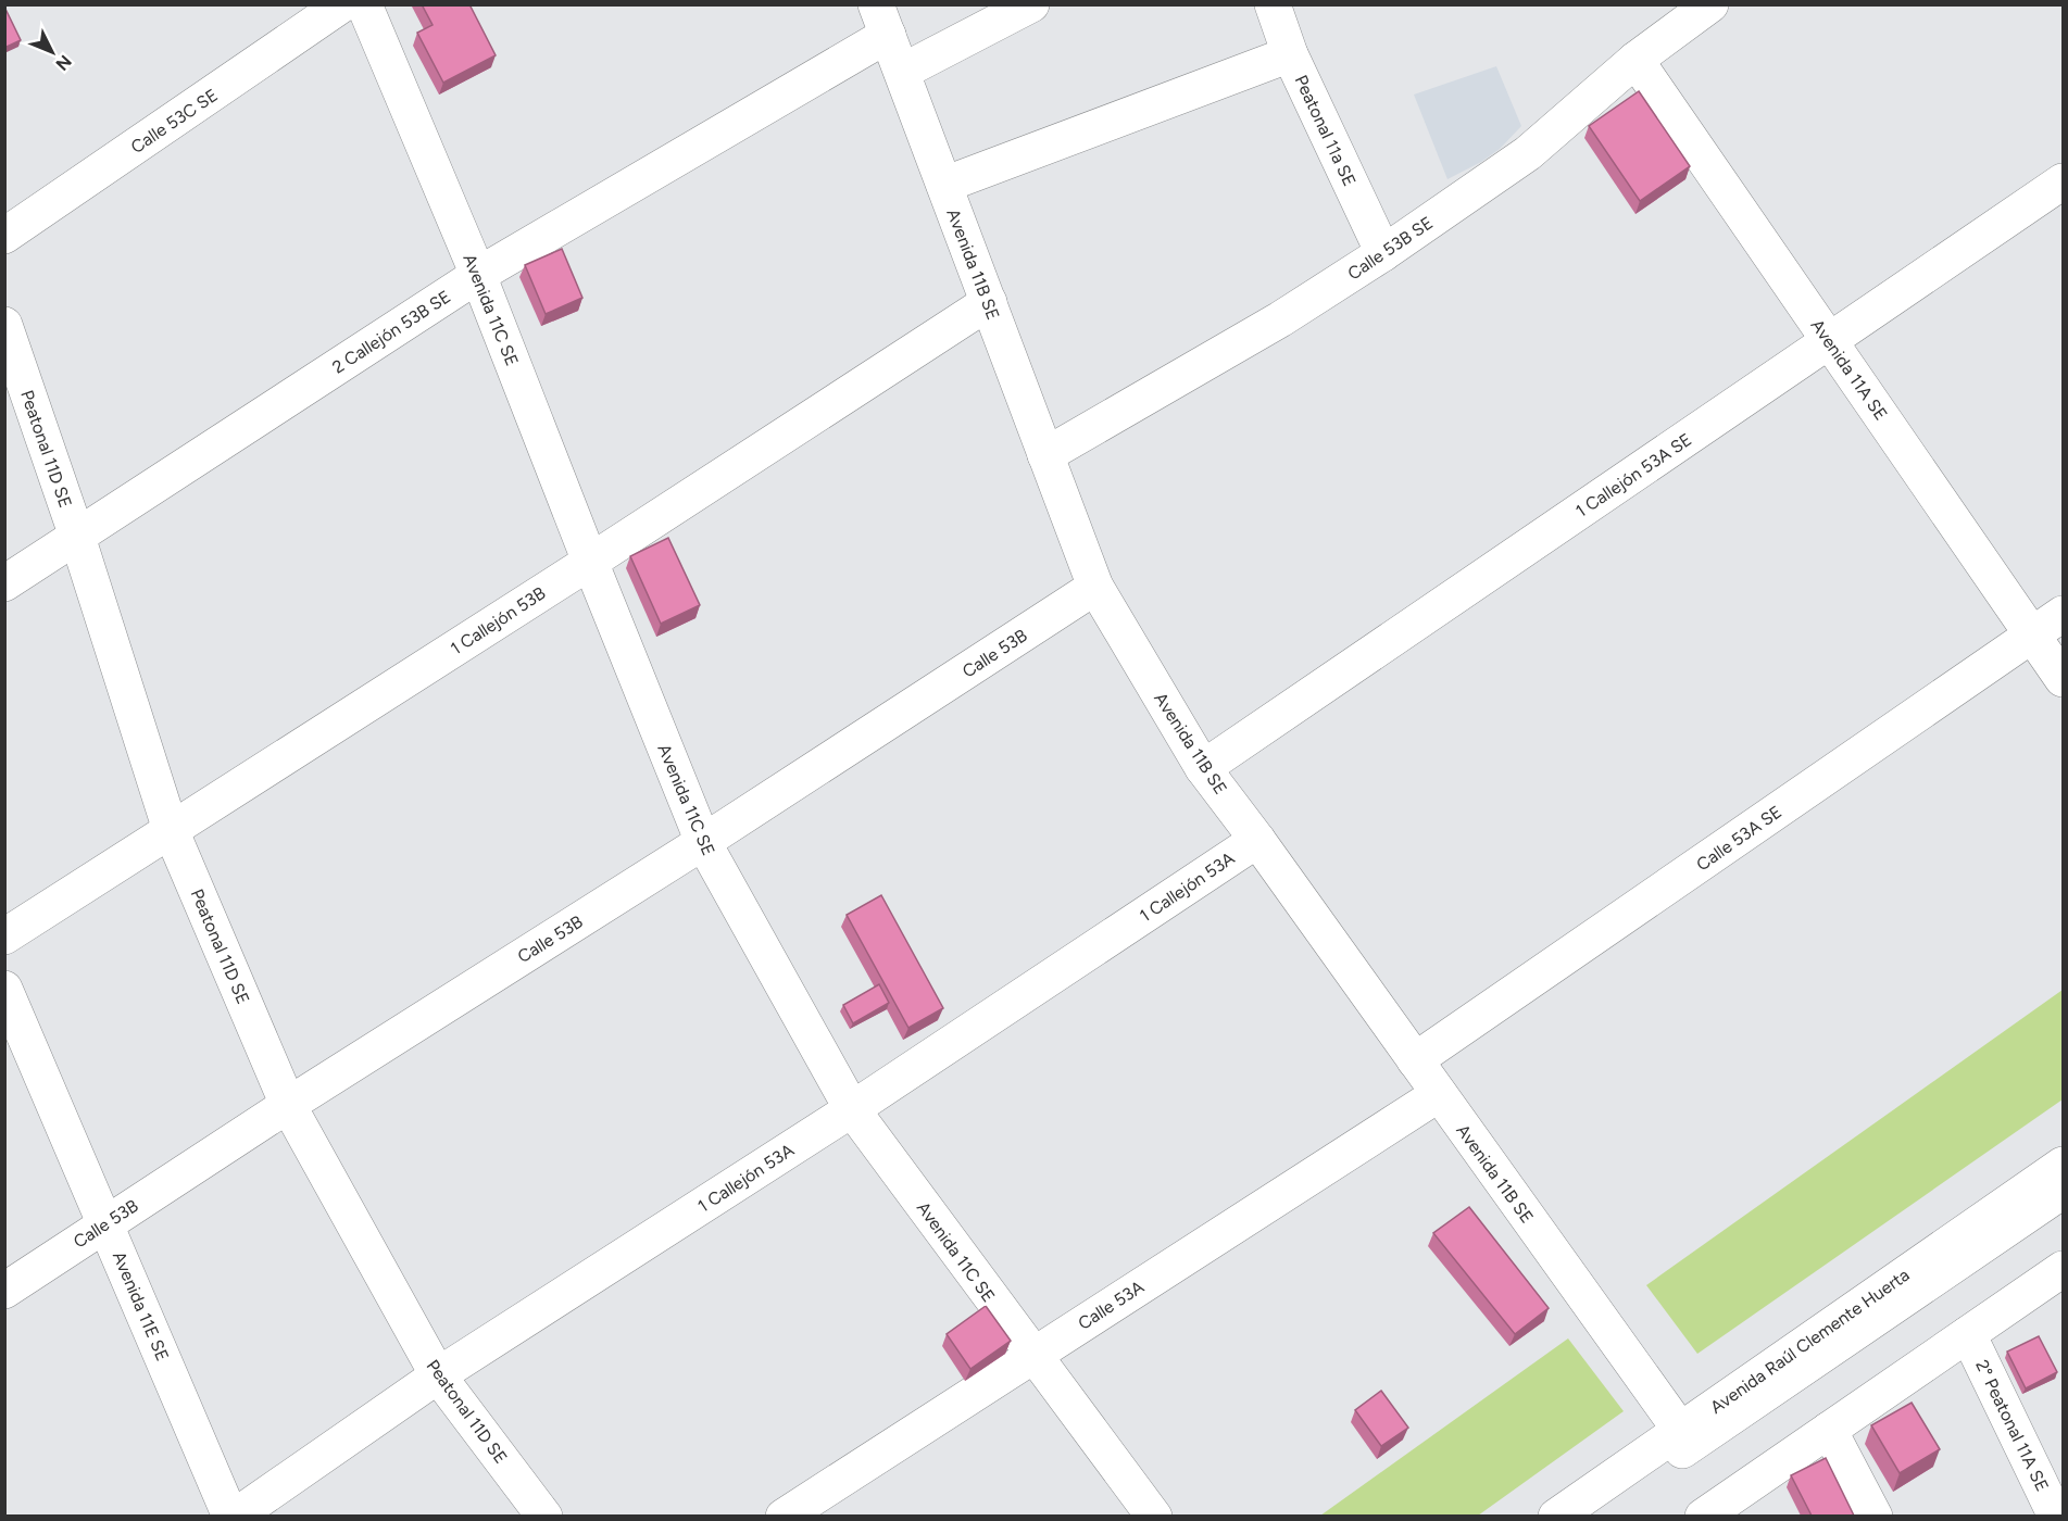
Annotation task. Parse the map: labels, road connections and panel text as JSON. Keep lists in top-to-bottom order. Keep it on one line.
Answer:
{"streets":{"street":["Calle 53C SE","Peatonal 11a SE","Calle 53B SE","Avenida 11B SE","Avenida 11C SE","2 Callejón 53B SE","Avenida 11A SE","Peatonal 11D SE","1 Callejón 53A SE","1 Callejón 53B","Calle 53B","Calle 53A SE","1 Callejón 53A","Calle 53A","Avenida 11E SE","Avenida Raúl Clemente Huerta","2° Peatonal 11A SE"]},"crossings":[["Peatonal 11a SE","Calle 53B SE"],["Calle 53B SE","Avenida 11B SE"],["Calle 53B SE","Avenida 11A SE"],["Avenida 11B SE","2 Callejón 53B SE"],["Avenida 11B SE","1 Callejón 53A SE"],["Avenida 11B SE","1 Callejón 53B"],["Avenida 11B SE","Calle 53B"],["Avenida 11B SE","Calle 53A SE"],["Avenida 11B SE","1 Callejón 53A"],["Avenida 11B SE","Calle 53A"],["Avenida 11B SE","Avenida Raúl Clemente Huerta"],["Avenida 11C SE","2 Callejón 53B SE"],["Avenida 11C SE","1 Callejón 53B"],["Avenida 11C SE","Calle 53B"],["Avenida 11C SE","1 Callejón 53A"],["Avenida 11C SE","Calle 53A"],["2 Callejón 53B SE","Peatonal 11D SE"],["Avenida 11A SE","1 Callejón 53A SE"],["Avenida 11A SE","Calle 53A SE"],["Peatonal 11D SE","1 Callejón 53B"],["Peatonal 11D SE","Calle 53B"],["Peatonal 11D SE","1 Callejón 53A"],["Calle 53B","Avenida 11E SE"],["1 Callejón 53A","Avenida 11E SE"]],"north":"bottom right"}
